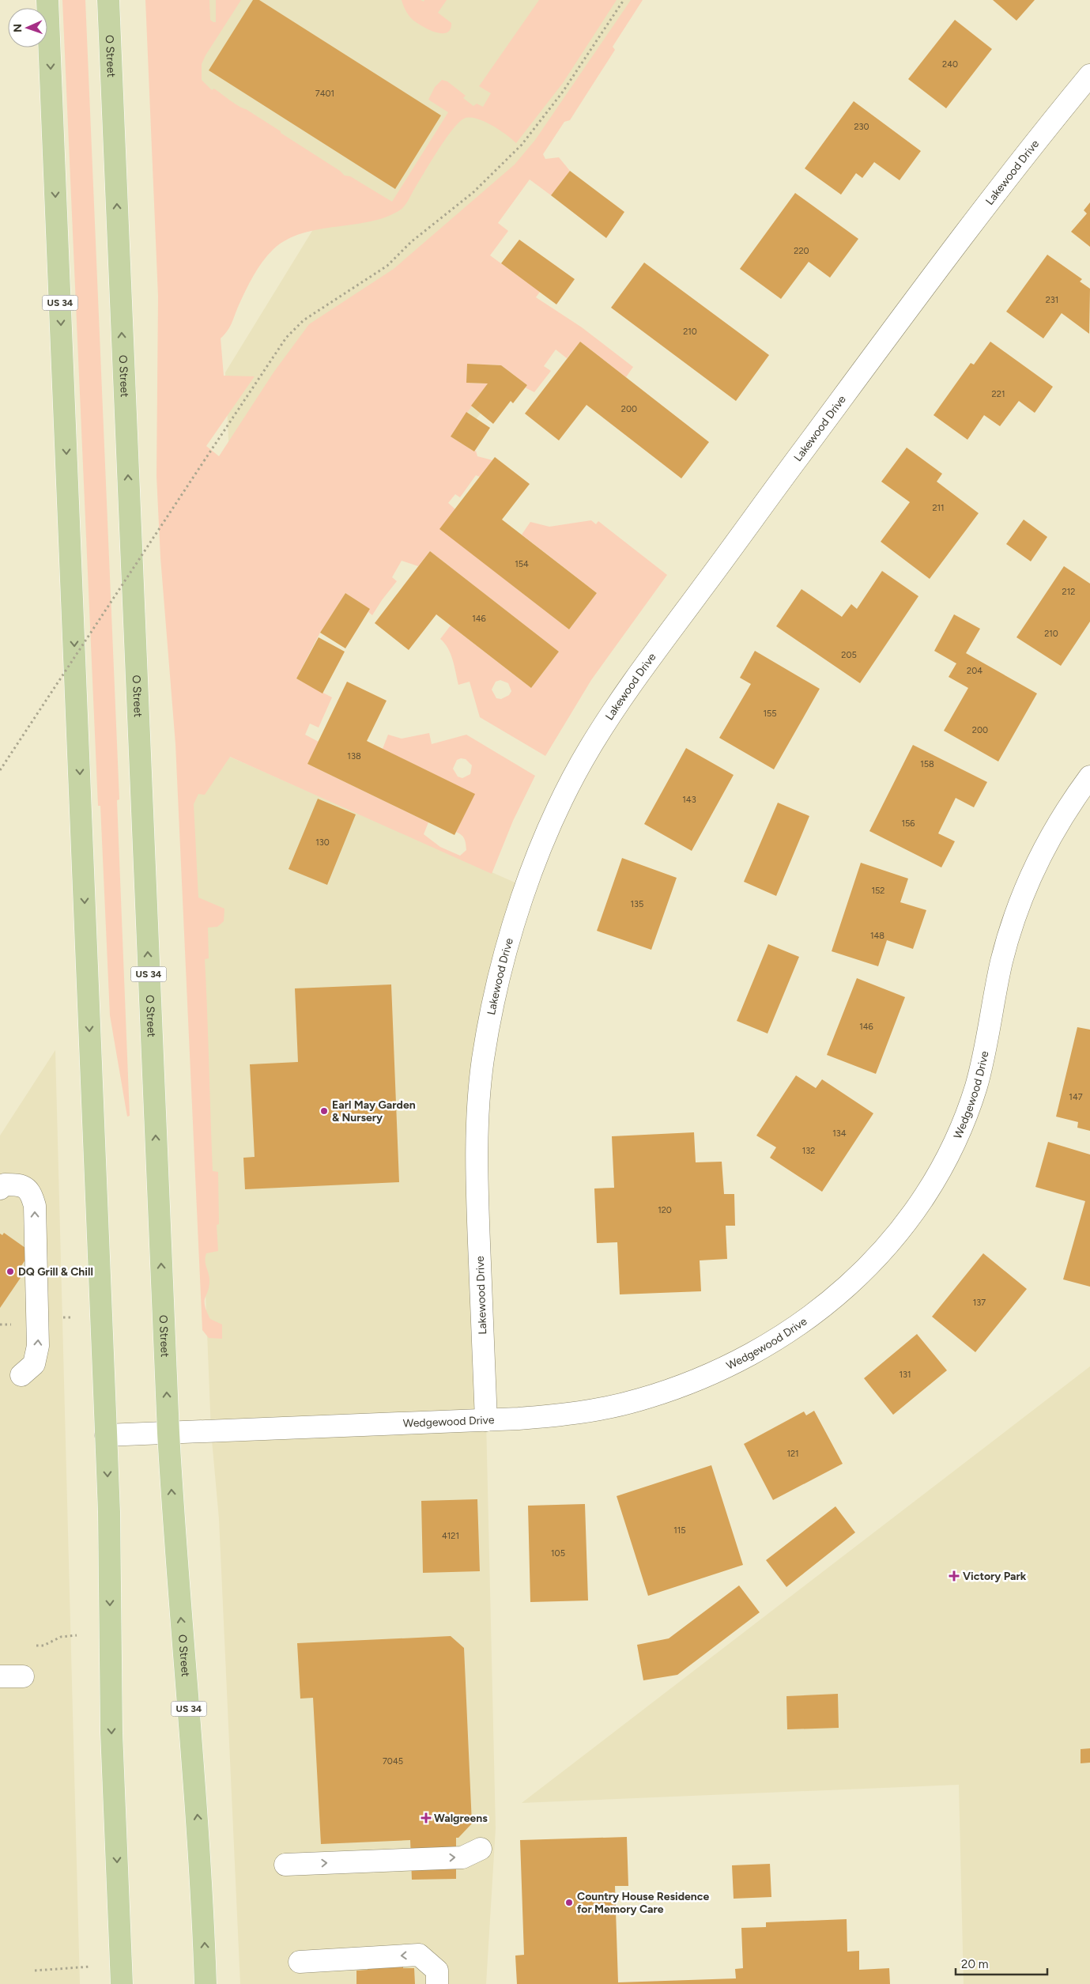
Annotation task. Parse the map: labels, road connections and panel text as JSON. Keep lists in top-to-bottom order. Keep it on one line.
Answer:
{"streets":{"main road":["O Street","US 34"],"street":["Lakewood Drive","Wedgewood Drive"]},"crossings":[["O Street","Wedgewood Drive"],["Lakewood Drive","Wedgewood Drive"],["US 34","Wedgewood Drive"]],"places":{"other":["Earl May Garden & Nursery","DQ Grill & Chill","Country House Residence for Memory Care"],"health":["Victory Park","Walgreens"]},"house_numbers":["240","7401","230","220","231","210","221","200","211","154","212","146","210","205","204","155","200","138","158","143","156","130","152","135","148","146","147","134","132","120","137","131","121","115","4121","105","7045"],"scale_bar":"20 m","north":"left"}
